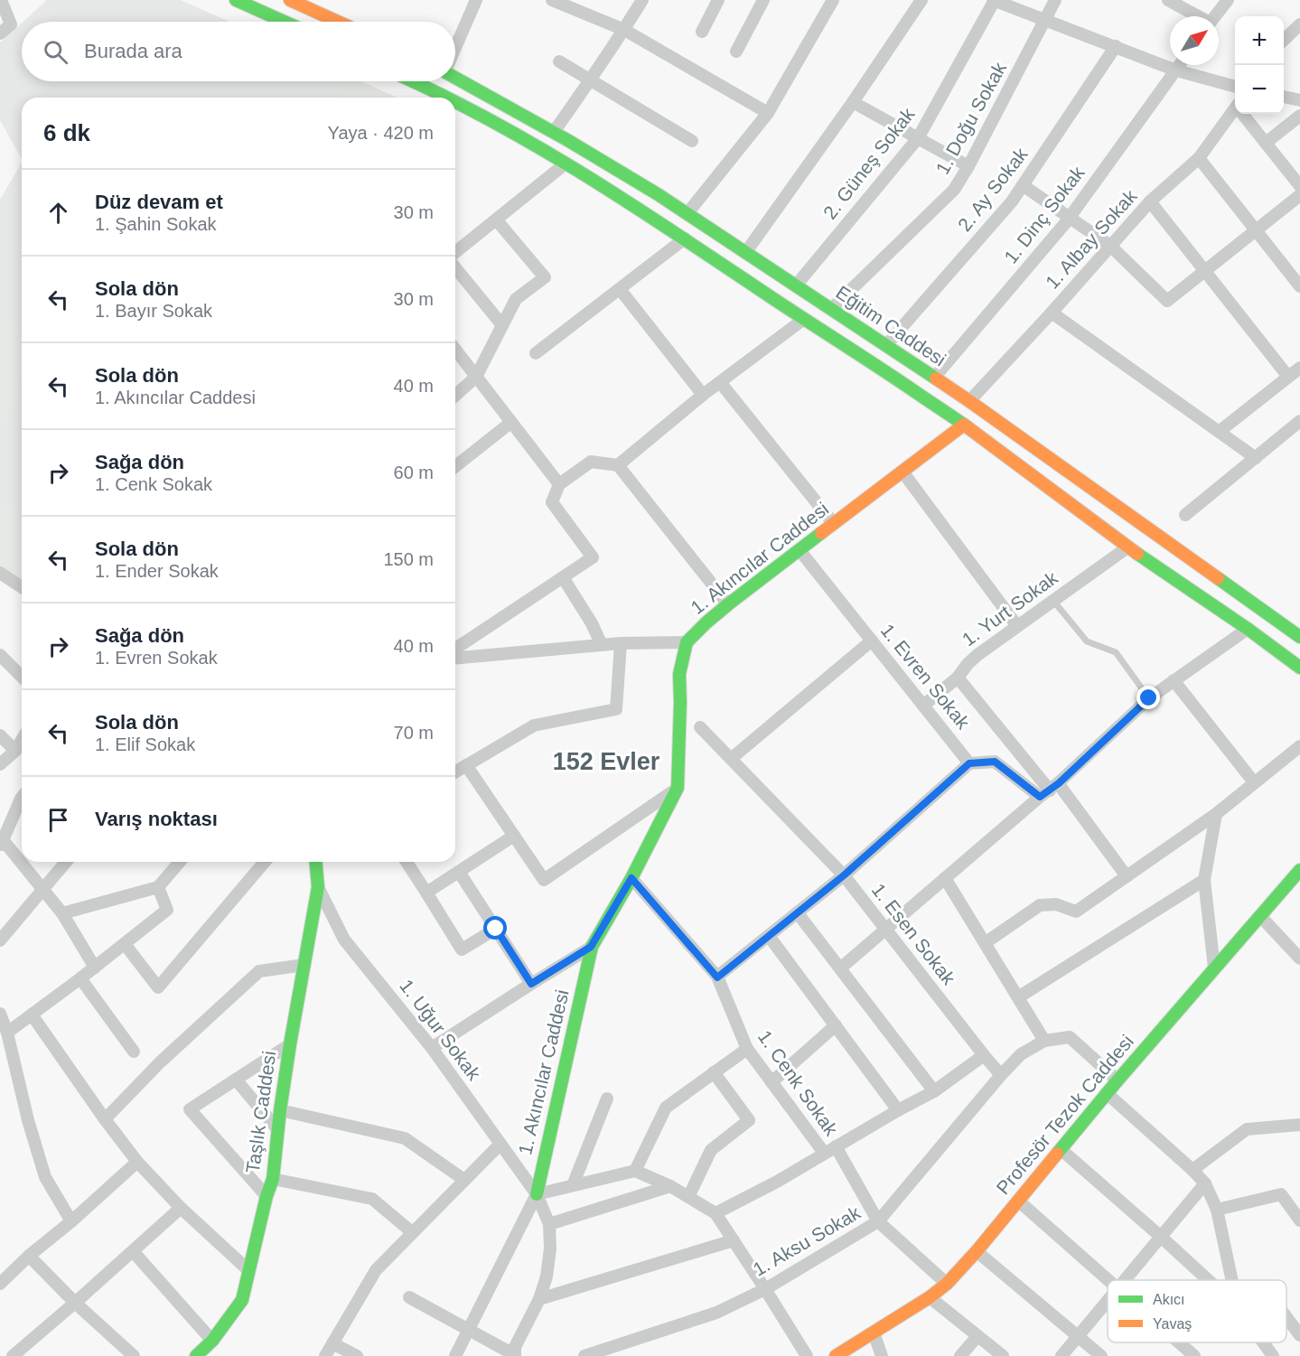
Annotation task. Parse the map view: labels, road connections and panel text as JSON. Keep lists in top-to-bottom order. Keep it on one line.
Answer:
{"streets":{"main road":["Eğitim Caddesi","1. Akıncılar Caddesi","Taşlık Caddesi","Profesör Tezok Caddesi"],"street":["1. Doğu Sokak","2. Güneş Sokak","2. Ay Sokak","1. Dinç Sokak","1. Albay Sokak","1. Yurt Sokak","1. Evren Sokak","1. Esen Sokak","1. Uğur Sokak","1. Cenk Sokak","1. Aksu Sokak"]},"crossings":[["1. Doğu Sokak","Eğitim Caddesi"],["2. Güneş Sokak","Eğitim Caddesi"],["2. Ay Sokak","Eğitim Caddesi"],["1. Dinç Sokak","Eğitim Caddesi"],["1. Albay Sokak","Eğitim Caddesi"],["1. Akıncılar Caddesi","1. Evren Sokak"],["1. Akıncılar Caddesi","1. Uğur Sokak"],["1. Akıncılar Caddesi","1. Cenk Sokak"],["1. Yurt Sokak","1. Evren Sokak"],["1. Esen Sokak","1. Aksu Sokak"],["1. Uğur Sokak","Taşlık Caddesi"],["1. Cenk Sokak","Profesör Tezok Caddesi"],["1. Cenk Sokak","1. Aksu Sokak"]],"districts":["152 Evler"],"legend":["Akıcı","Yavaş"],"north":"top right","page":{"map_buttons":["+","−"],"search":"Burada ara","heading":["6 dk","Yaya · 420 m"],"list":[["Düz devam et","1. Şahin Sokak","30 m"],["Sola dön","1. Bayır Sokak","30 m"],["Sola dön","1. Akıncılar Caddesi","40 m"],["Sağa dön","1. Cenk Sokak","60 m"],["Sola dön","1. Ender Sokak","150 m"],["Sağa dön","1. Evren Sokak","40 m"],["Sola dön","1. Elif Sokak","70 m"],"Varış noktası"]}}
